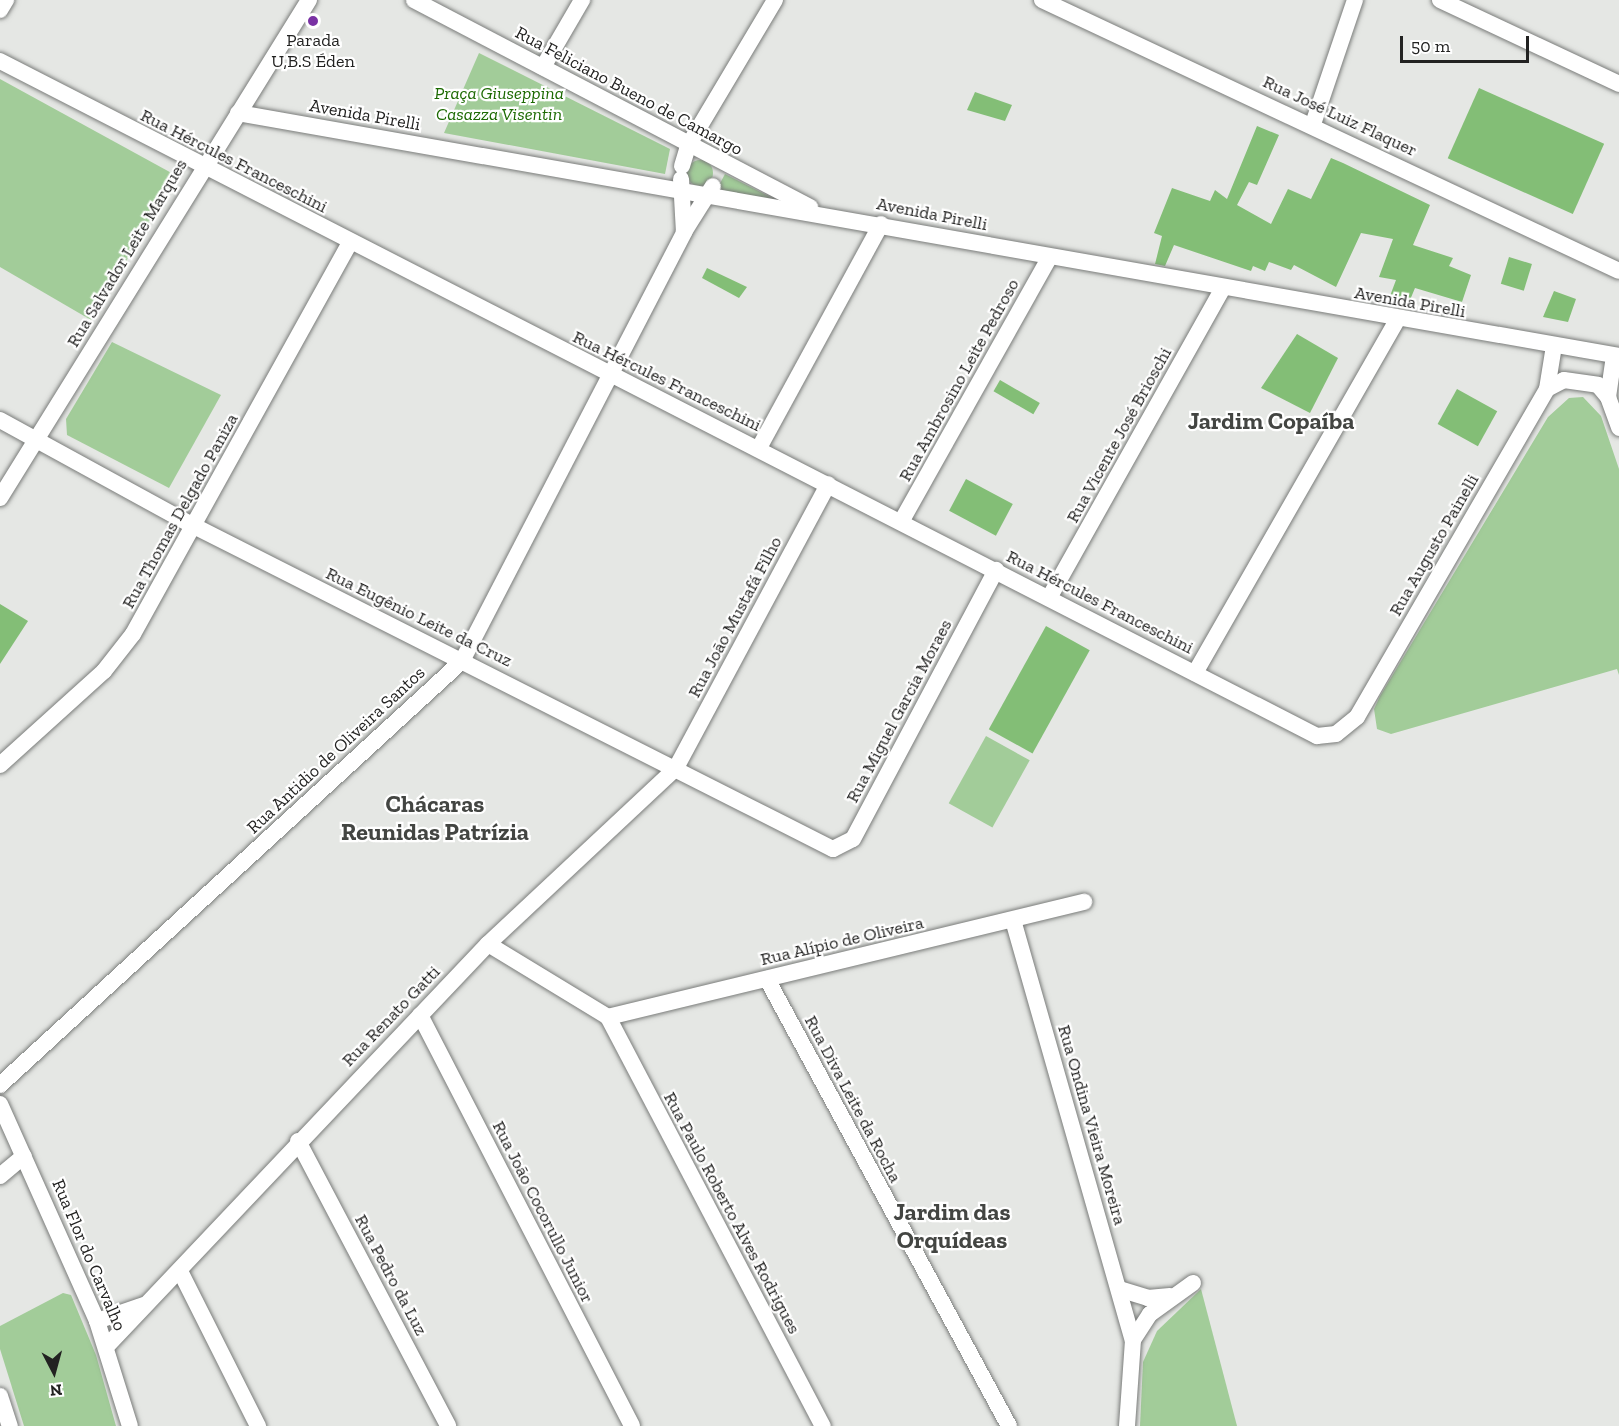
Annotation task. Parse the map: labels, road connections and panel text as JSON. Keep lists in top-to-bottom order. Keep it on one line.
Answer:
{"streets":{"street":["Rua Feliciano Bueno de Camargo","Avenida Pirelli","Rua José Luiz Flaquer","Rua Hércules Franceschini","Rua Salvador Leite Marques","Rua Ambrosino Leite Pedroso","Rua Vicente José Brioschi","Rua Thomas Delgado Paniza","Rua Augusto Painelli","Rua Eugênio Leite da Cruz","Rua João Mustafá Filho","Rua Miguel Garcia Moraes","Rua Antidio de Oliveira Santos","Rua Alípio de Oliveira","Rua Renato Gatti","Rua Diva Leite da Rocha","Rua Ondina Vieira Moreira","Rua João Cocorullo Junior","Rua Paulo Roberto Alves Rodrigues","Rua Flor do Carvalho","Rua Pedro da Luz"]},"crossings":[["Rua Feliciano Bueno de Camargo","Avenida Pirelli"],["Avenida Pirelli","Rua Salvador Leite Marques"],["Avenida Pirelli","Rua Ambrosino Leite Pedroso"],["Avenida Pirelli","Rua Vicente José Brioschi"],["Avenida Pirelli","Rua Augusto Painelli"],["Avenida Pirelli","Rua Antidio de Oliveira Santos"],["Rua Hércules Franceschini","Rua Salvador Leite Marques"],["Rua Hércules Franceschini","Rua Ambrosino Leite Pedroso"],["Rua Hércules Franceschini","Rua Vicente José Brioschi"],["Rua Hércules Franceschini","Rua Thomas Delgado Paniza"],["Rua Hércules Franceschini","Rua Augusto Painelli"],["Rua Hércules Franceschini","Rua João Mustafá Filho"],["Rua Hércules Franceschini","Rua Miguel Garcia Moraes"],["Rua Hércules Franceschini","Rua Antidio de Oliveira Santos"],["Rua Salvador Leite Marques","Rua Eugênio Leite da Cruz"],["Rua Thomas Delgado Paniza","Rua Eugênio Leite da Cruz"],["Rua Eugênio Leite da Cruz","Rua João Mustafá Filho"],["Rua Eugênio Leite da Cruz","Rua Miguel Garcia Moraes"],["Rua Eugênio Leite da Cruz","Rua Antidio de Oliveira Santos"],["Rua Eugênio Leite da Cruz","Rua Renato Gatti"],["Rua João Mustafá Filho","Rua Renato Gatti"],["Rua Alípio de Oliveira","Rua Diva Leite da Rocha"],["Rua Alípio de Oliveira","Rua Ondina Vieira Moreira"],["Rua Alípio de Oliveira","Rua Paulo Roberto Alves Rodrigues"],["Rua Renato Gatti","Rua João Cocorullo Junior"],["Rua Renato Gatti","Rua Flor do Carvalho"],["Rua Renato Gatti","Rua Pedro da Luz"]],"districts":["Jardim Copaíba","Chácaras Reunidas Patrízia","Jardim das Orquídeas"],"parks":["Praça Giuseppina Casazza Visentin"],"places":["Parada U,B.S Éden"],"scale_bar":"50 m","north":"bottom"}
